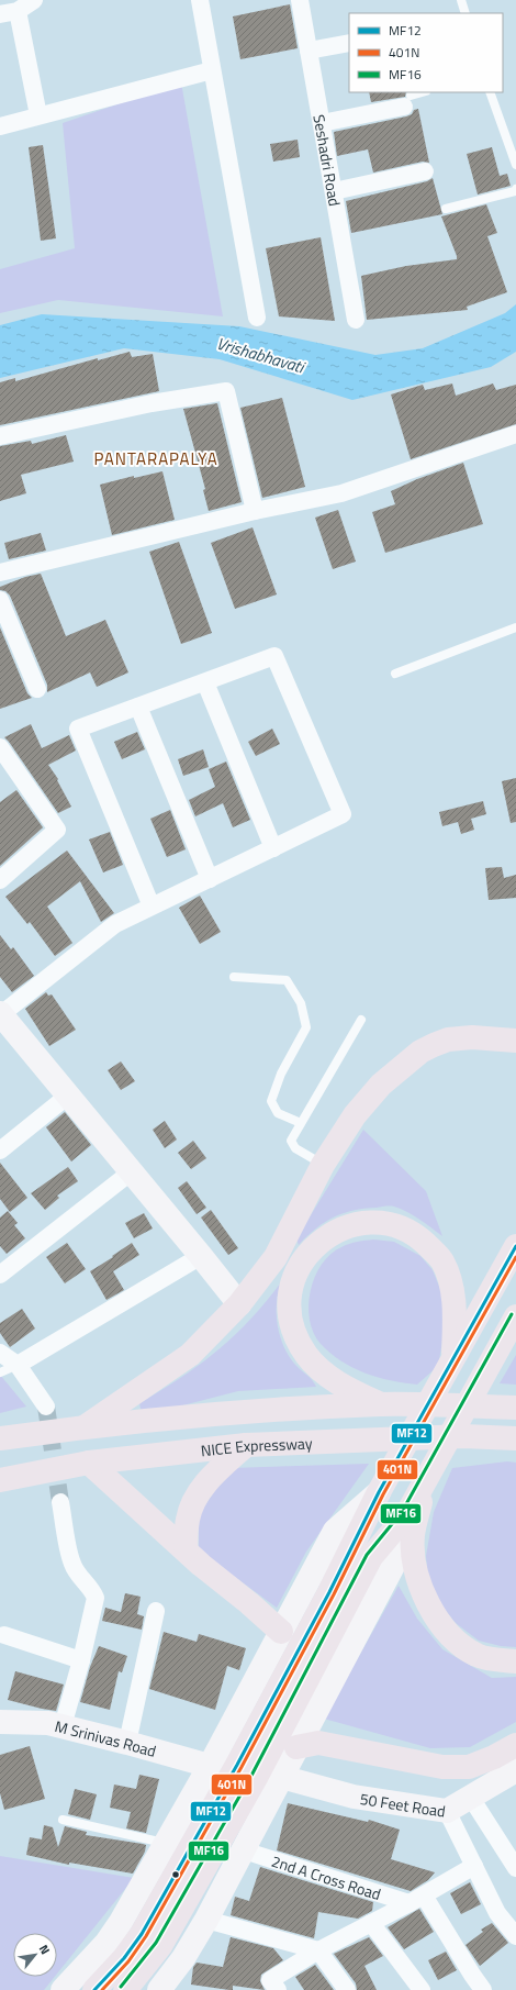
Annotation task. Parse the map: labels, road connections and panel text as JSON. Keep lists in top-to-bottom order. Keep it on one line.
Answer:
{"streets":{"highway":["NICE Expressway"],"street":["Seshadri Road","M Srinivas Road","50 Feet Road","2nd A Cross Road"]},"crossings":[["M Srinivas Road","50 Feet Road"]],"districts":["PANTARAPALYA"],"water":["Vrishabhavati"],"lines":["transit line MF12","transit line 401N","transit line MF16"],"legend":["MF12","401N","MF16"],"north":"top right"}
